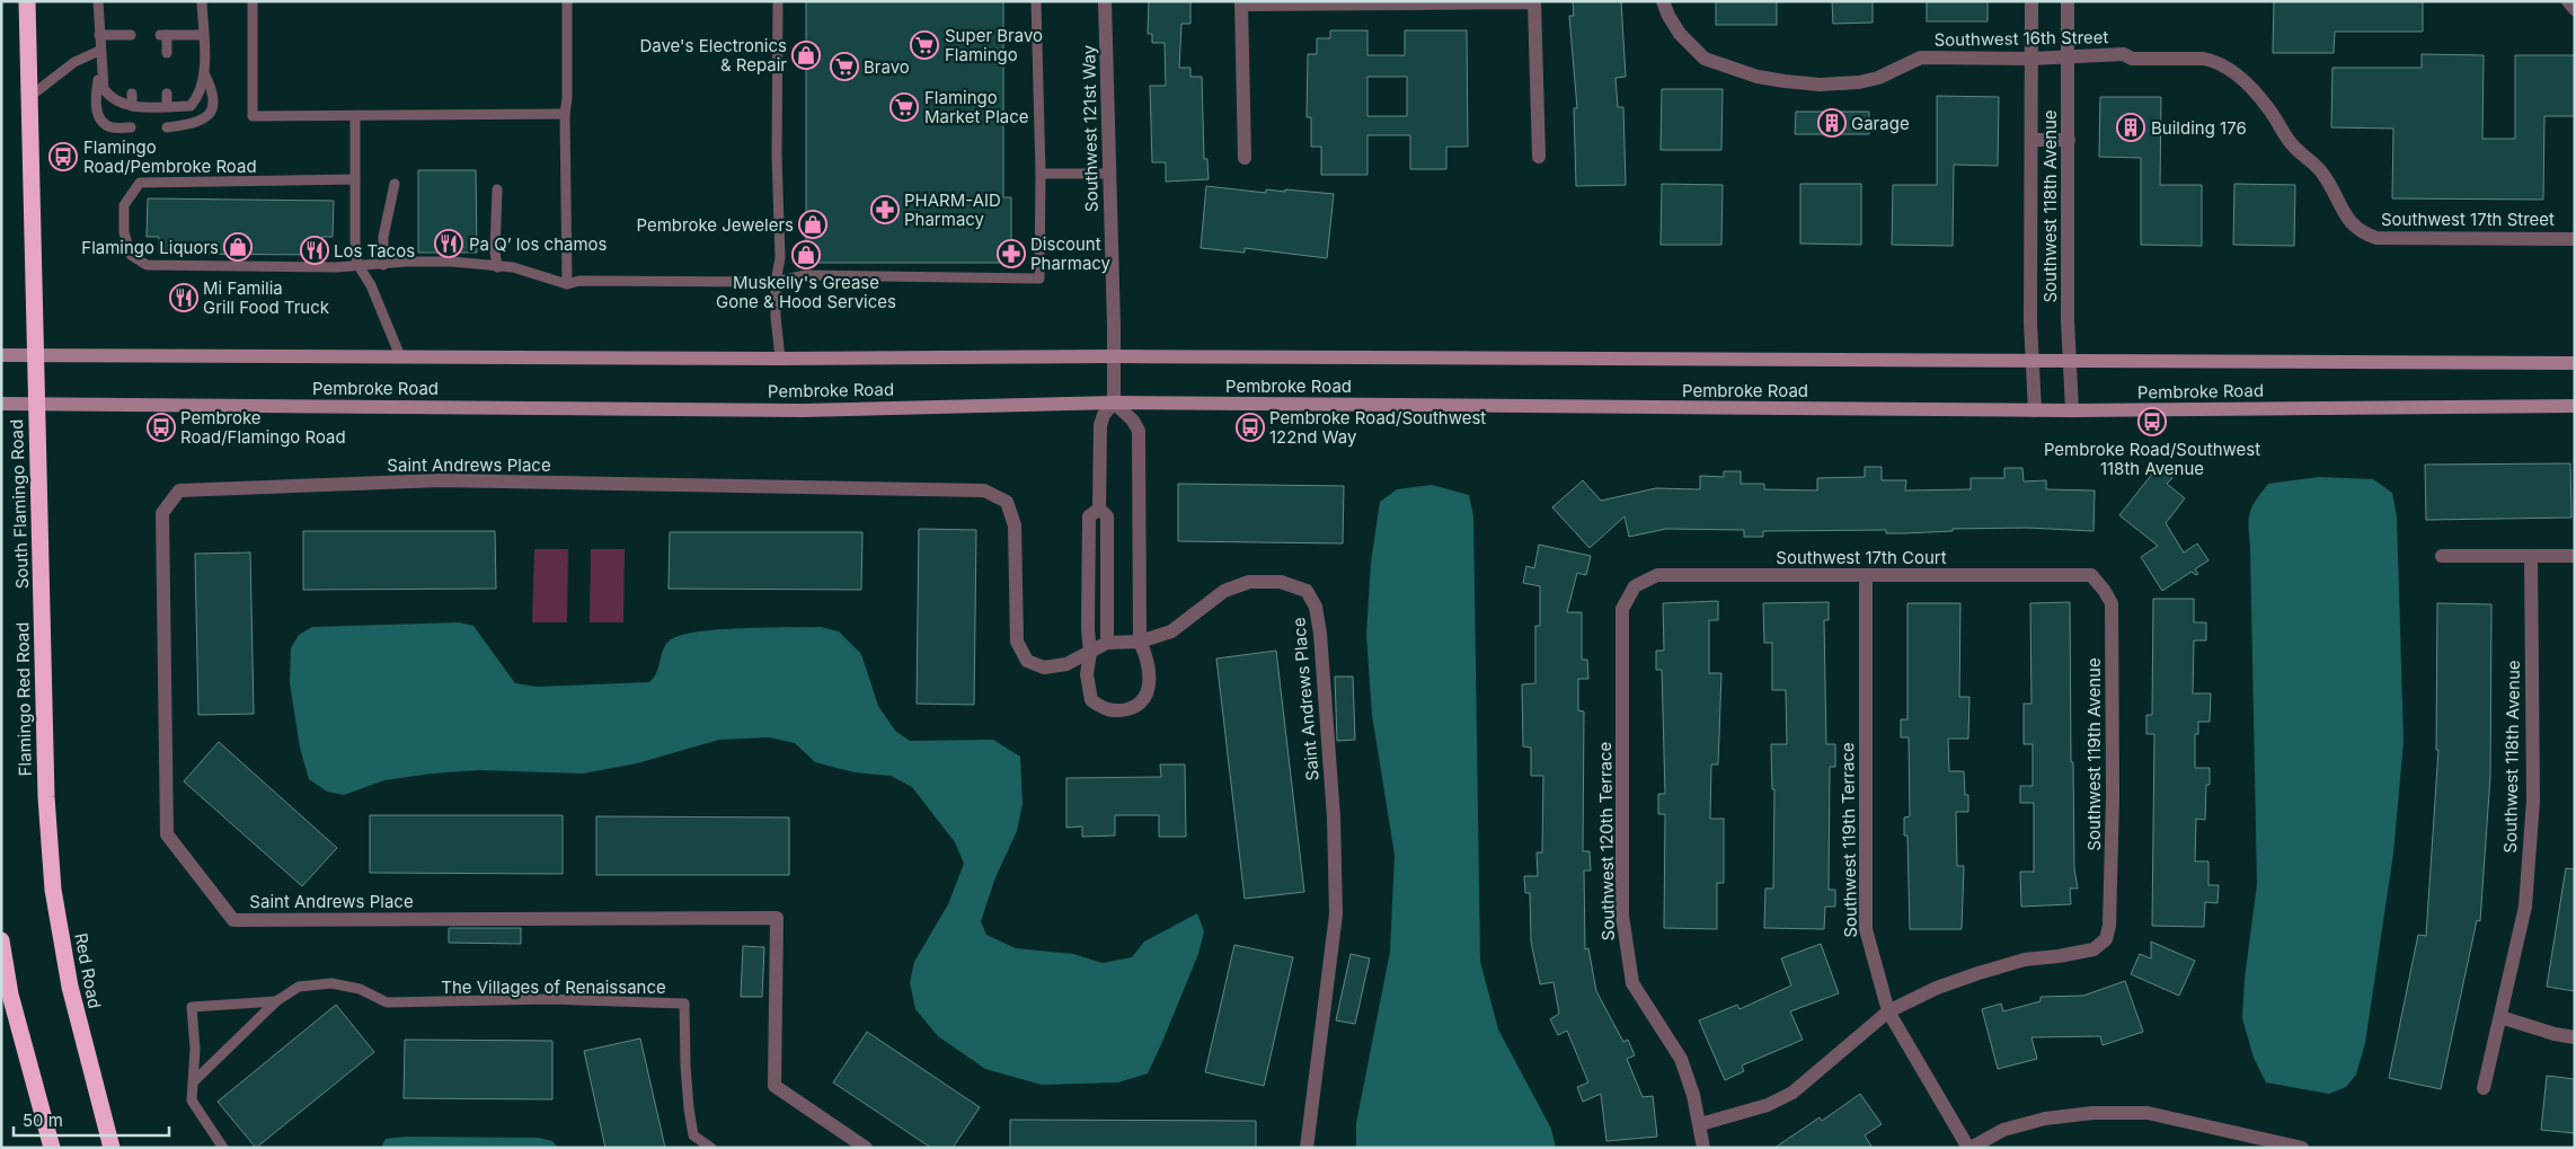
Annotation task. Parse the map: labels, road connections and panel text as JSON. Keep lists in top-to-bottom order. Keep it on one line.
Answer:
{"streets":{"highway":["South Flamingo Road","Flamingo Red Road","Red Road"],"main road":["Pembroke Road"],"street":["Southwest 16th Street","Southwest 121st Way","Southwest 118th Avenue","Southwest 17th Street","Saint Andrews Place","Southwest 17th Court","Southwest 119th Avenue","Southwest 119th Terrace","Southwest 120th Terrace"],"lane":["The Villages of Renaissance"]},"crossings":[["Southwest 16th Street","Southwest 118th Avenue"],["Southwest 16th Street","Southwest 17th Street"],["Southwest 121st Way","Pembroke Road"],["Southwest 118th Avenue","Pembroke Road"],["Pembroke Road","South Flamingo Road"],["South Flamingo Road","Flamingo Red Road"],["Southwest 17th Court","Southwest 119th Avenue"],["Southwest 17th Court","Southwest 119th Terrace"],["Southwest 17th Court","Southwest 120th Terrace"],["Flamingo Red Road","Red Road"],["Southwest 119th Avenue","Southwest 119th Terrace"]],"places":{"supermarket":["Super Bravo Flamingo","Bravo","Flamingo Market Place"],"shop":["Dave's Electronics & Repair","Pembroke Jewelers","Flamingo Liquors","Muskelly's Grease Gone & Hood Services"],"building":["Garage","Building 176"],"bus stop":["Flamingo Road/Pembroke Road","Pembroke Road/Southwest 118th Avenue","Pembroke Road/Flamingo Road","Pembroke Road/Southwest 122nd Way"],"pharmacy":["PHARM-AID Pharmacy","Discount Pharmacy"],"restaurant":["Pa Q’ los chamos","Los Tacos","Mi Familia Grill Food Truck"]},"scale_bar":"50 m"}
